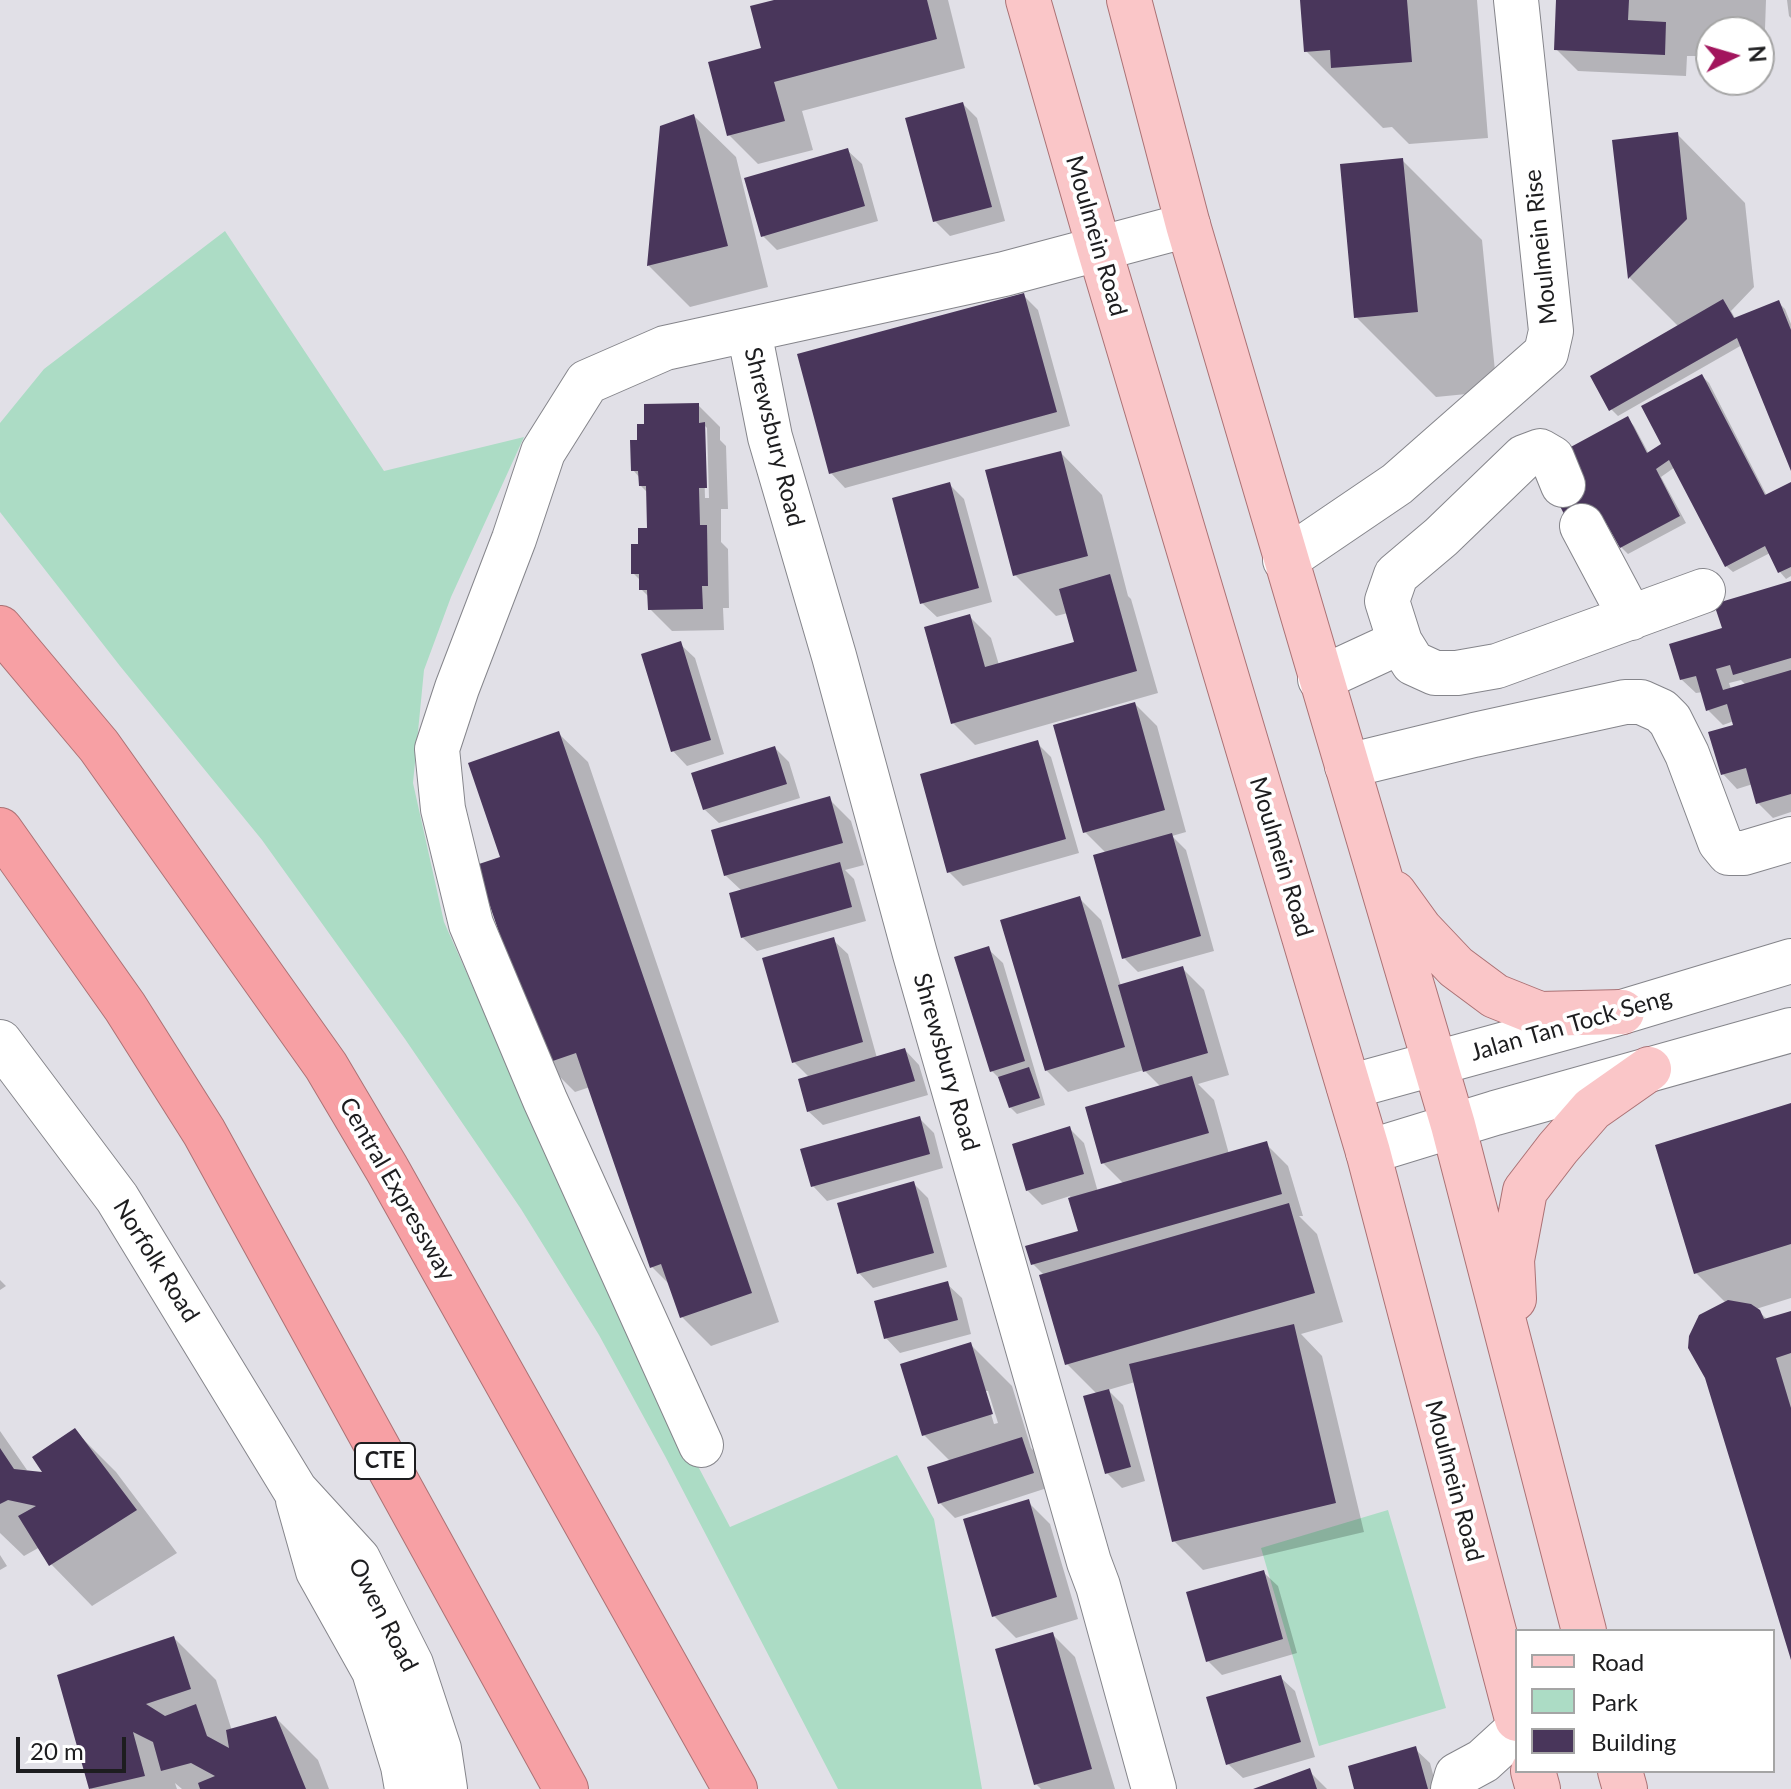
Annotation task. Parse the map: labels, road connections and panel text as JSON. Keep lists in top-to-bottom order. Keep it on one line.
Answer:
{"streets":{"highway":["Central Expressway","CTE"],"main road":["Moulmein Road"],"street":["Moulmein Rise","Shrewsbury Road","Jalan Tan Tock Seng","Norfolk Road","Owen Road"]},"crossings":[["Moulmein Road","Shrewsbury Road"],["Moulmein Road","Jalan Tan Tock Seng"],["Norfolk Road","Owen Road"]],"legend":["Road","Park","Building"],"scale_bar":"20 m","north":"right"}
